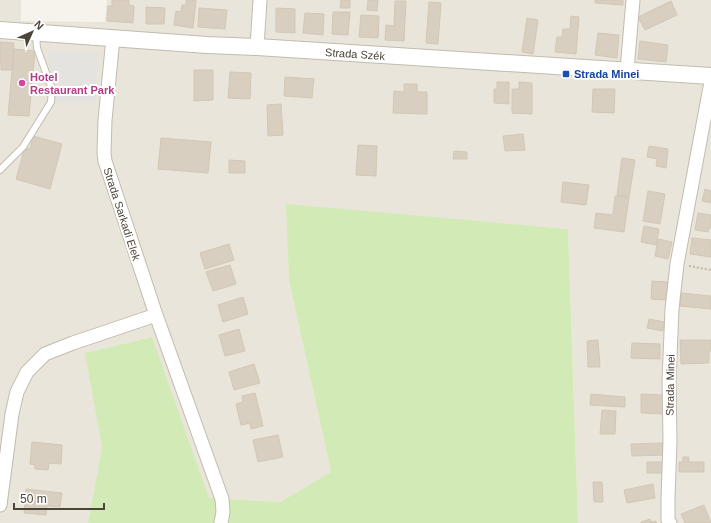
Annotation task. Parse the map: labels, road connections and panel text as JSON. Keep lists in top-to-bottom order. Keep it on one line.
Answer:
{"streets":{"street":["Strada Szék","Strada Sarkadi Elek","Strada Minei"]},"crossings":[["Strada Szék","Strada Sarkadi Elek"]],"places":{"transit":["Strada Minei"],"other":["Hotel Restaurant Park"]},"scale_bar":"50 m","north":"top right"}
